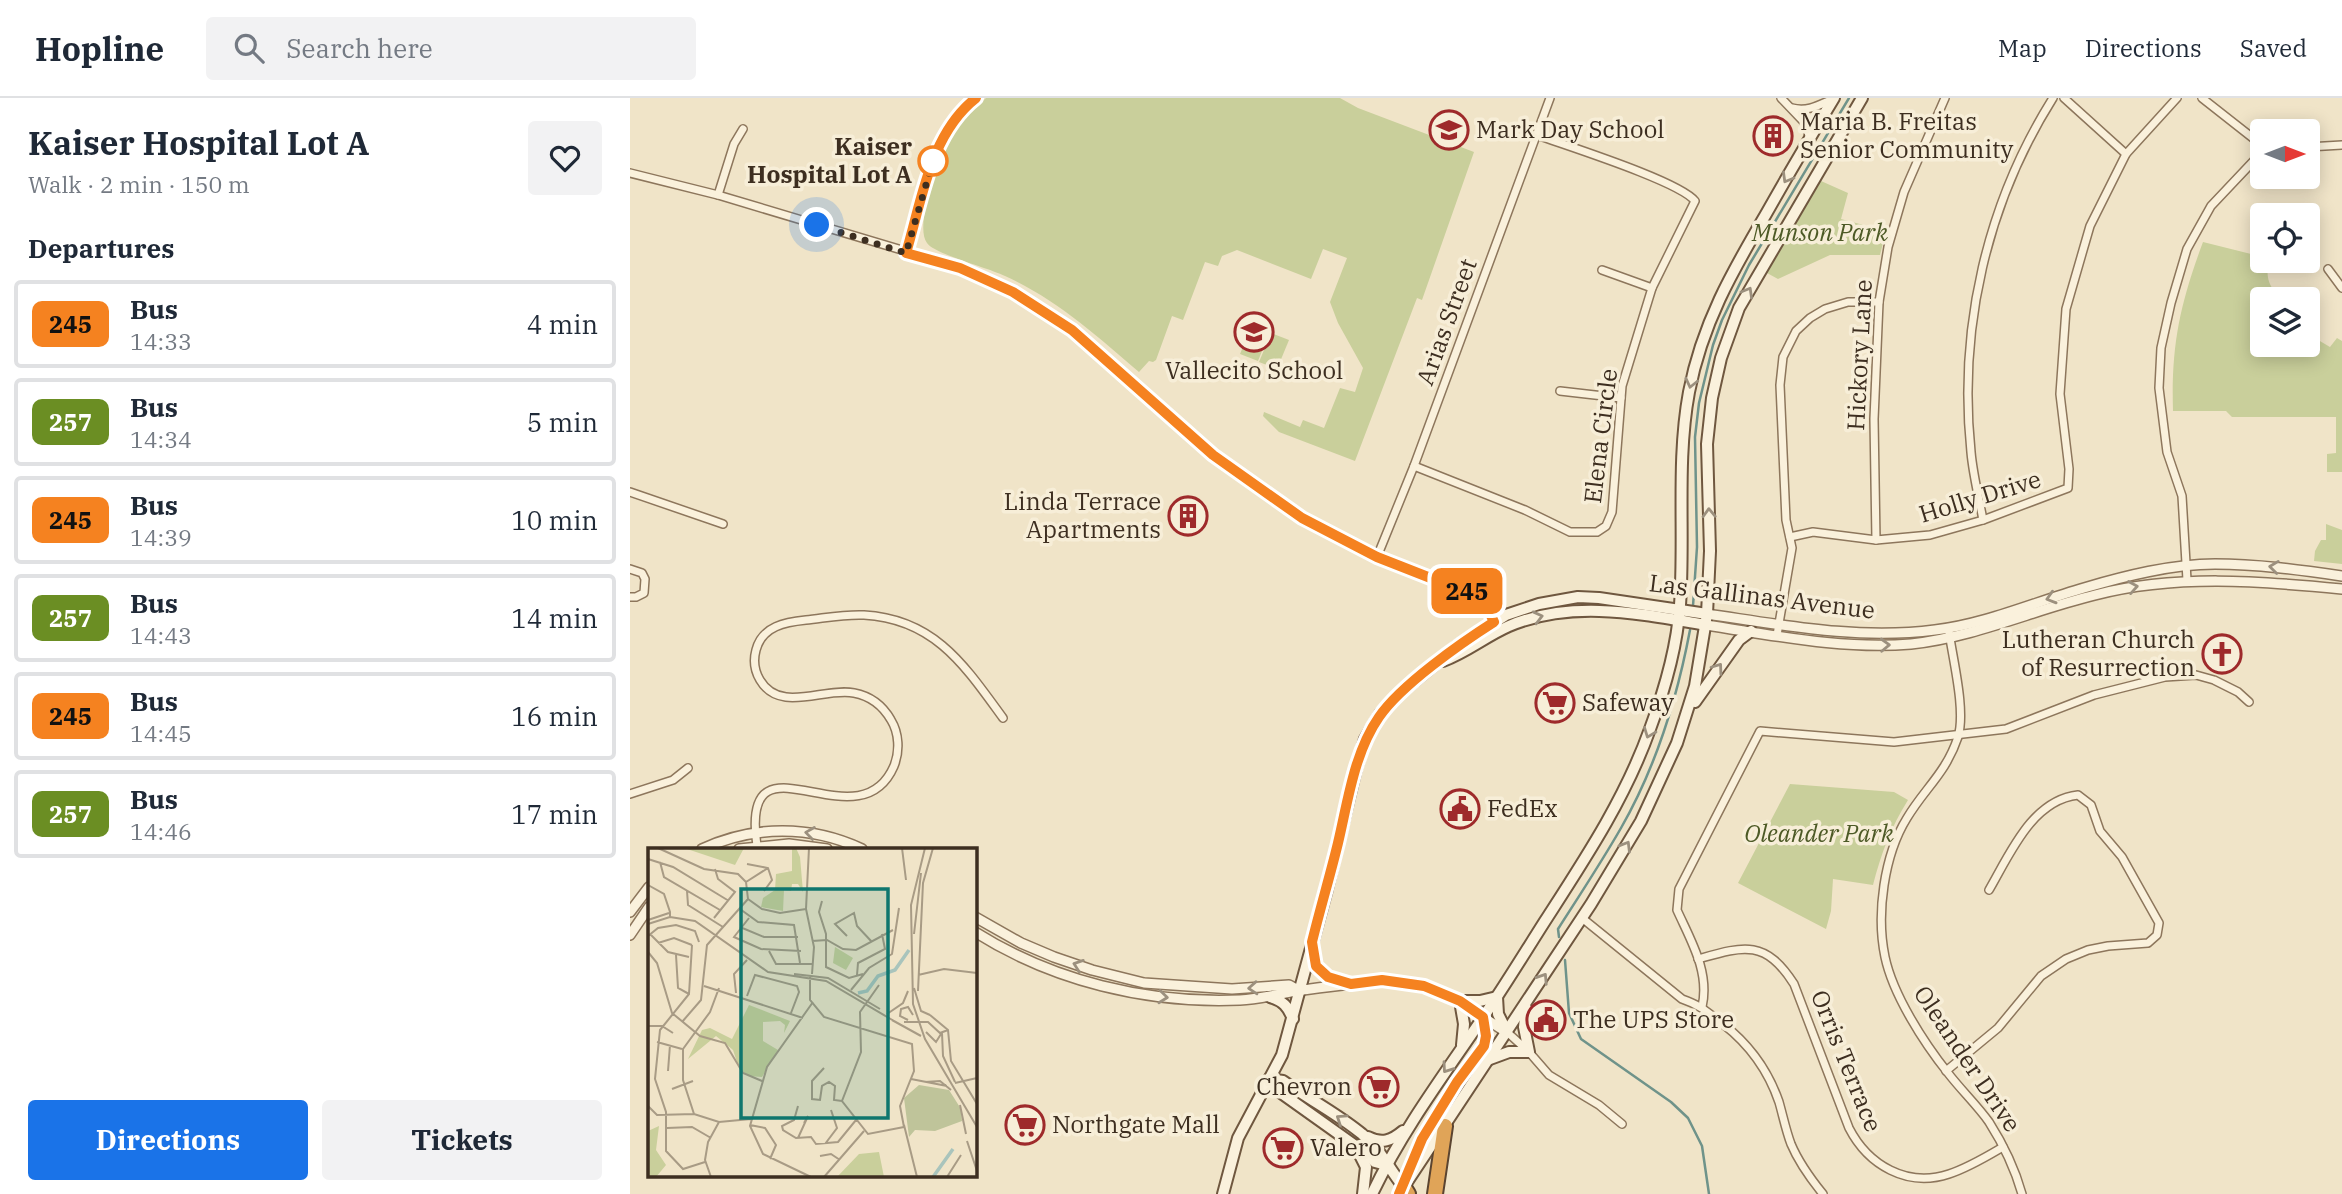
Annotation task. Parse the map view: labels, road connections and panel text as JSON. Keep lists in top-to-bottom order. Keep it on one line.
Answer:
{"streets":{"main road":["Las Gallinas Avenue"],"street":["Arias Street","Hickory Lane","Elena Circle","Holly Drive","Oleander Drive","Orris Terrace"]},"crossings":[["Arias Street","Elena Circle"],["Hickory Lane","Holly Drive"],["Las Gallinas Avenue","Oleander Drive"],["Oleander Drive","Orris Terrace"]],"parks":["Munson Park","Oleander Park"],"places":{"school or university":["Mark Day School","Vallecito School"],"building":["Maria B. Freitas Senior Community","Linda Terrace Apartments"],"other":["Kaiser Hospital Lot A"],"church":["Lutheran Church of Resurrection"],"supermarket":["Safeway","Chevron","Northgate Mall","Valero"],"public building":["FedEx","The UPS Store"]},"lines":["bus line 245"],"north":"right","page":{"header":"Hopline","search":"Search here","nav":["Map","Directions","Saved"],"heading":[["Kaiser Hospital Lot A","Walk · 2 min · 150 m"],"Departures"],"on_map":"245","list":[{"mark":"245","name":"Bus","note":"14:33","value":"4 min"},{"mark":"257","name":"Bus","note":"14:34","value":"5 min"},{"mark":"245","name":"Bus","note":"14:39","value":"10 min"},{"mark":"257","name":"Bus","note":"14:43","value":"14 min"},{"mark":"245","name":"Bus","note":"14:45","value":"16 min"},{"mark":"257","name":"Bus","note":"14:46","value":"17 min"}],"buttons":["Directions","Tickets"]}}
